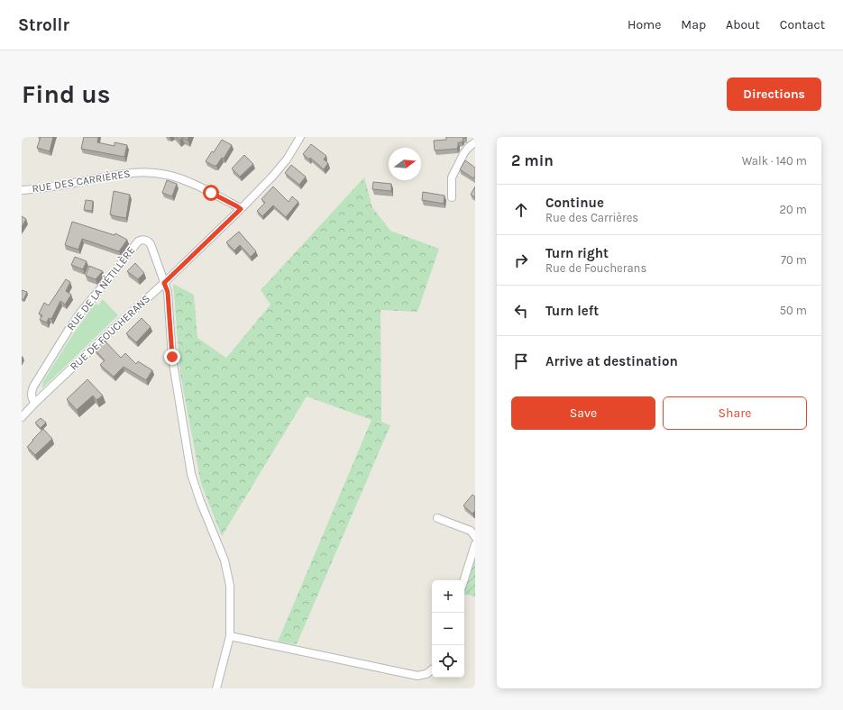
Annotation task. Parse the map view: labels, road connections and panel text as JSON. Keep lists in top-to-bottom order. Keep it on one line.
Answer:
{"streets":{"street":["RUE DES CARRIÈRES","RUE DE LA NÉTILLÈRE","RUE DE FOUCHERANS"]},"crossings":[["RUE DES CARRIÈRES","RUE DE FOUCHERANS"],["RUE DE LA NÉTILLÈRE","RUE DE FOUCHERANS"]],"north":"right","page":{"header":"Strollr","nav":["Home","Map","About","Contact"],"buttons":["Directions",["Save","Share"]],"title":"Find us","heading":["2 min","Walk · 140 m"],"list":[["Continue","Rue des Carrières","20 m"],["Turn right","Rue de Foucherans","70 m"],["Turn left","50 m"],"Arrive at destination"],"map_buttons":["+","−"]}}
